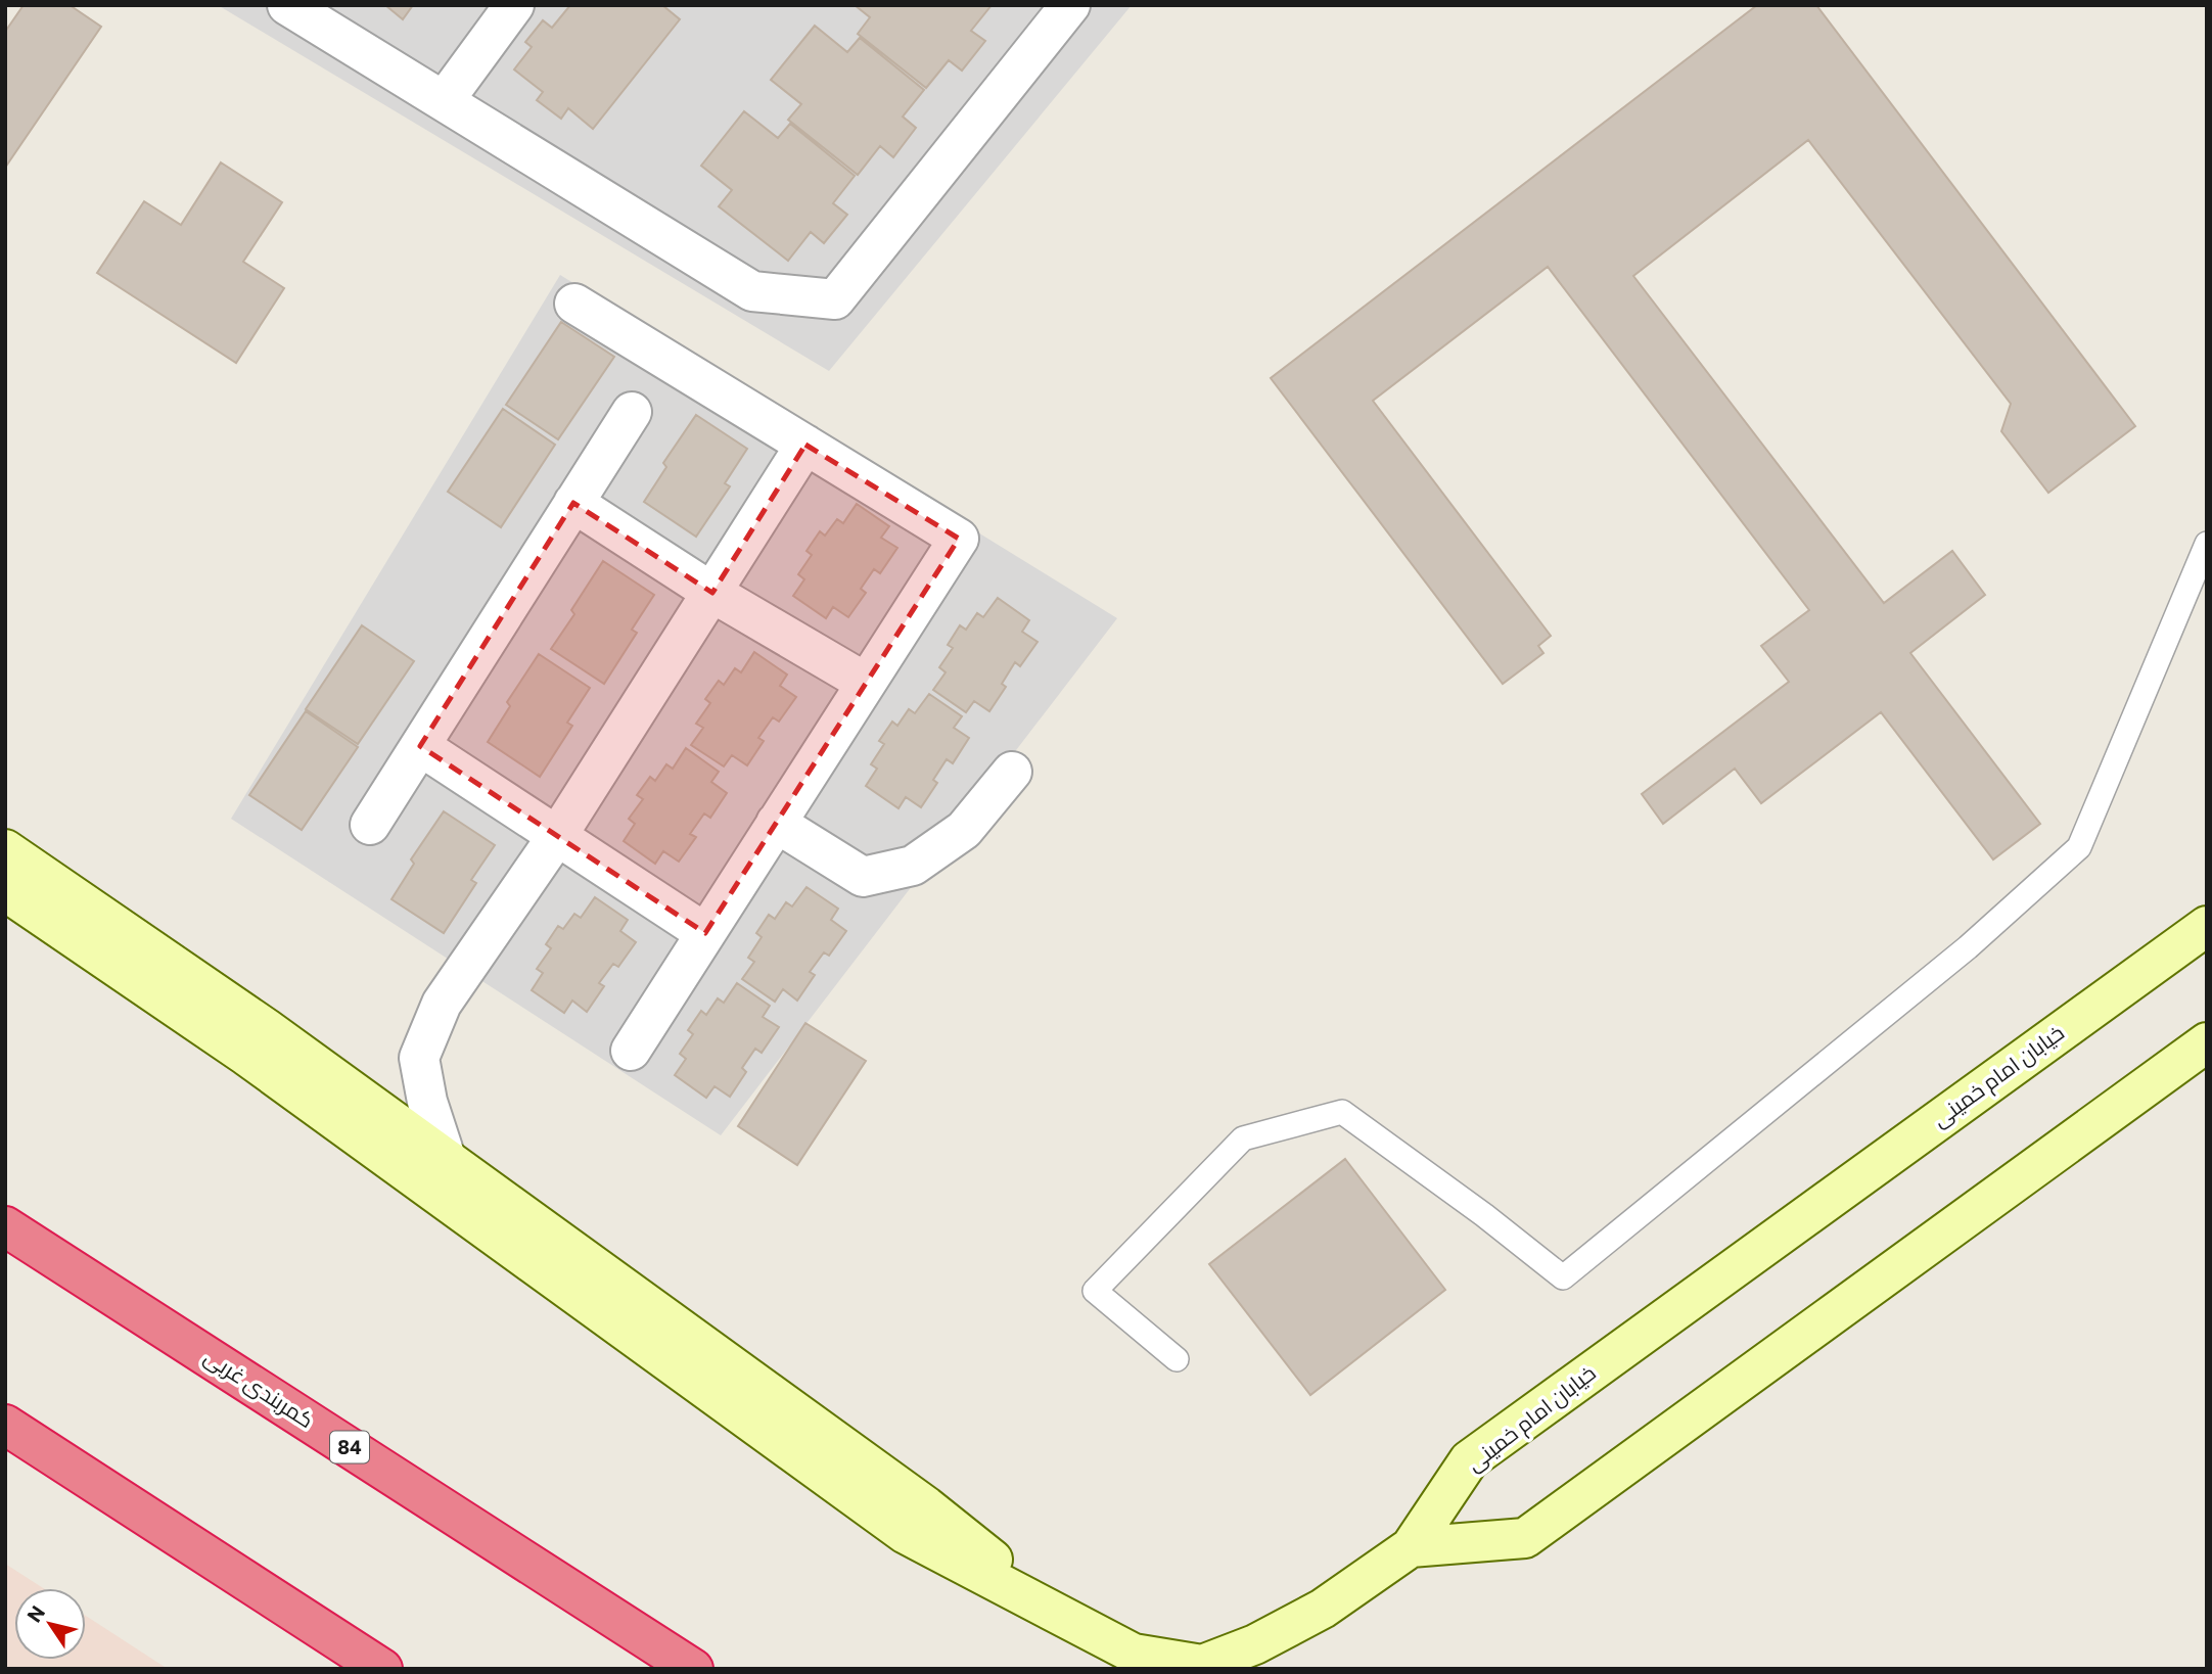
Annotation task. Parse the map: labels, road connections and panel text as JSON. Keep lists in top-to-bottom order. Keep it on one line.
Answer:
{"streets":{"highway":["کمربندی غربی","84"],"street":["خیابان امام خمینی"]},"north":"top left"}
